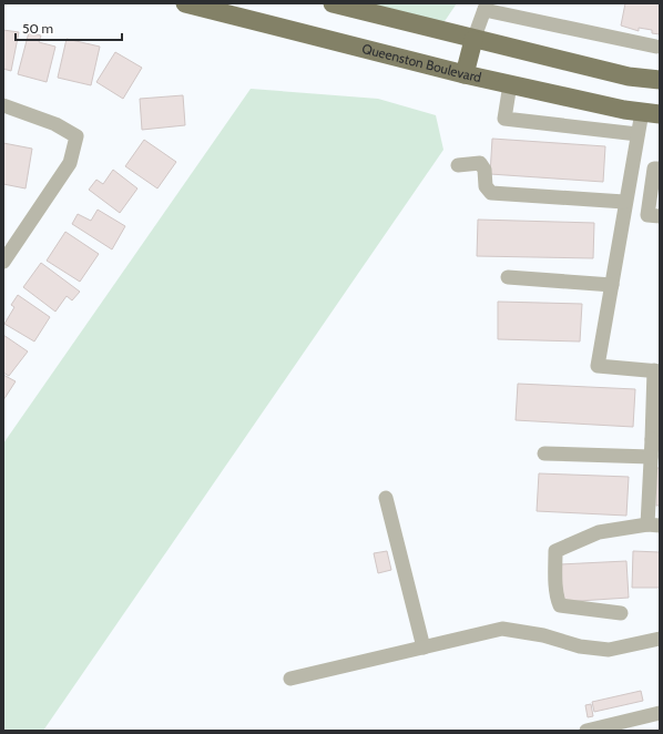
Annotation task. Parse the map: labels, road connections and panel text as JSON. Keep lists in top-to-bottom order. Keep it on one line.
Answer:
{"streets":{"main road":["Queenston Boulevard"]},"scale_bar":"50 m"}
